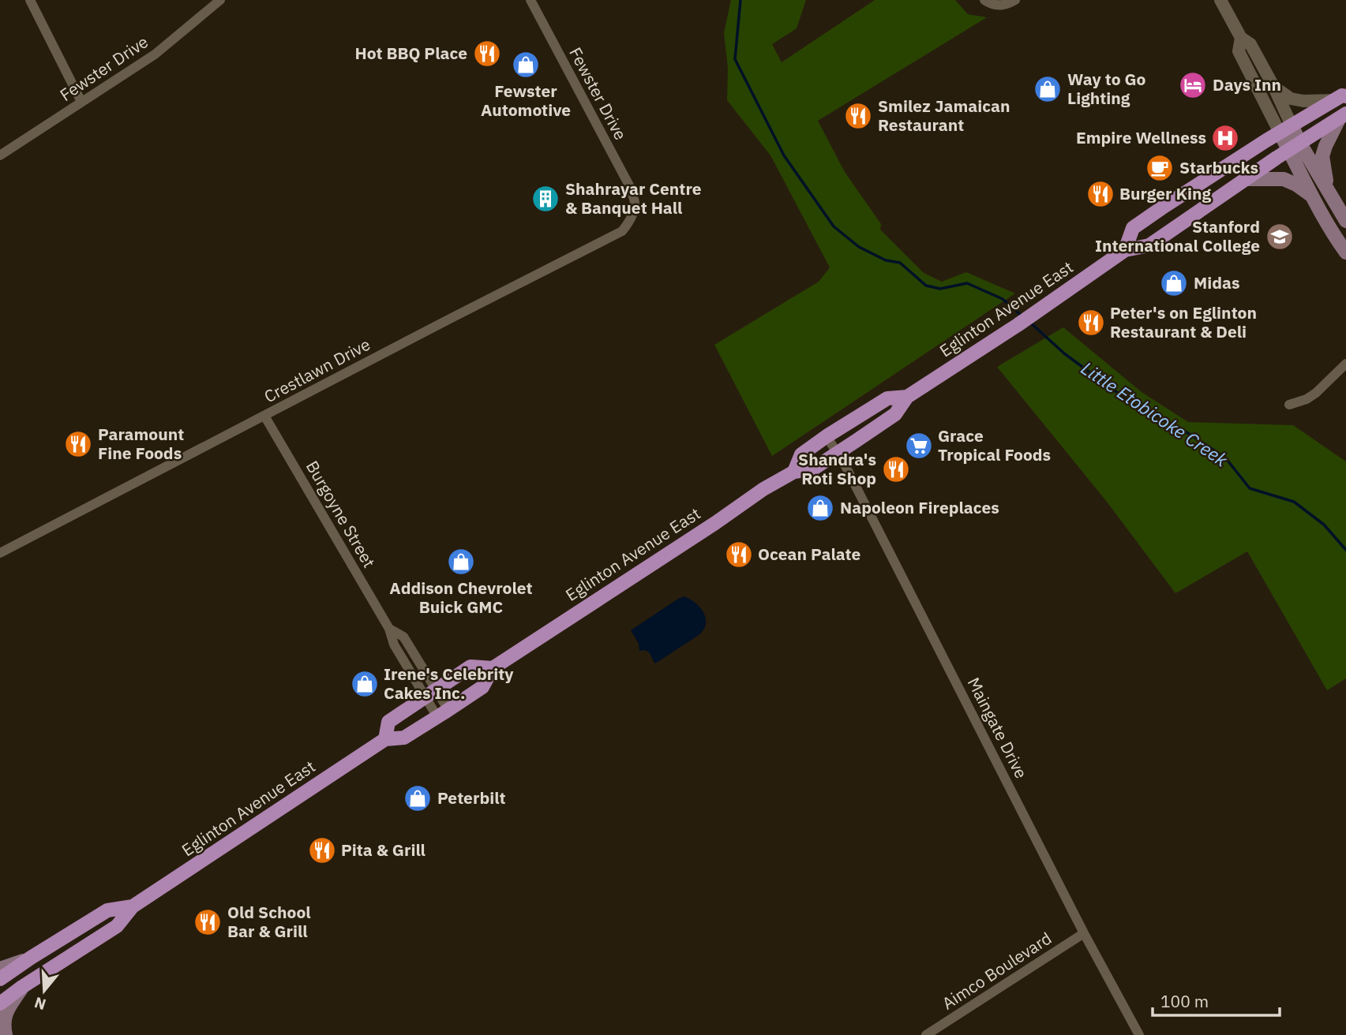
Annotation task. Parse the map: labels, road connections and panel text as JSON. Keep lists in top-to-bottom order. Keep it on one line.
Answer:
{"streets":{"main road":["Eglinton Avenue East"],"street":["Fewster Drive","Crestlawn Drive","Burgoyne Street","Maingate Drive","Aimco Boulevard"]},"crossings":[["Fewster Drive","Crestlawn Drive"],["Eglinton Avenue East","Burgoyne Street"],["Eglinton Avenue East","Maingate Drive"],["Crestlawn Drive","Burgoyne Street"],["Maingate Drive","Aimco Boulevard"]],"water":["Little Etobicoke Creek"],"places":{"restaurant":["Hot BBQ Place","Smilez Jamaican Restaurant","Burger King","Peter's on Eglinton Restaurant & Deli","Paramount Fine Foods","Shandra's Roti Shop","Ocean Palate","Pita & Grill","Old School Bar & Grill"],"shop":["Fewster Automotive","Way to Go Lighting","Midas","Napoleon Fireplaces","Addison Chevrolet Buick GMC","Irene's Celebrity Cakes Inc.","Peterbilt"],"hotel":["Days Inn"],"hospital":["Empire Wellness"],"cafe":["Starbucks"],"building":["Shahrayar Centre & Banquet Hall"],"school or university":["Stanford International College"],"supermarket":["Grace Tropical Foods"]},"scale_bar":"100 m","north":"bottom"}
